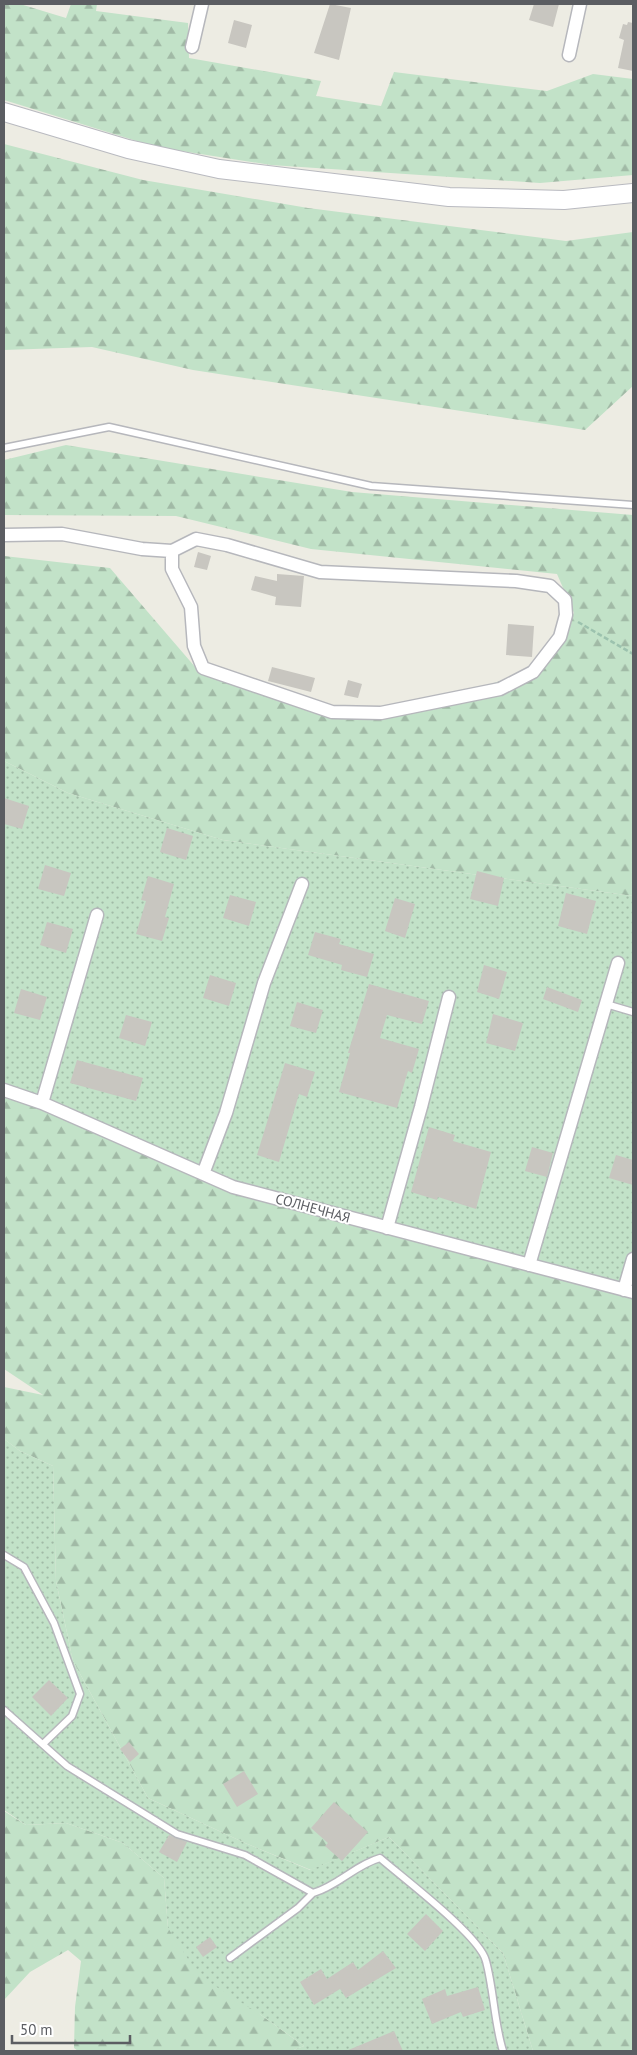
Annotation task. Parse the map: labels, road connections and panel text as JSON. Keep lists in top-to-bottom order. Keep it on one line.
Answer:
{"streets":{"street":["СОЛНЕЧНАЯ"]},"scale_bar":"50 m"}
